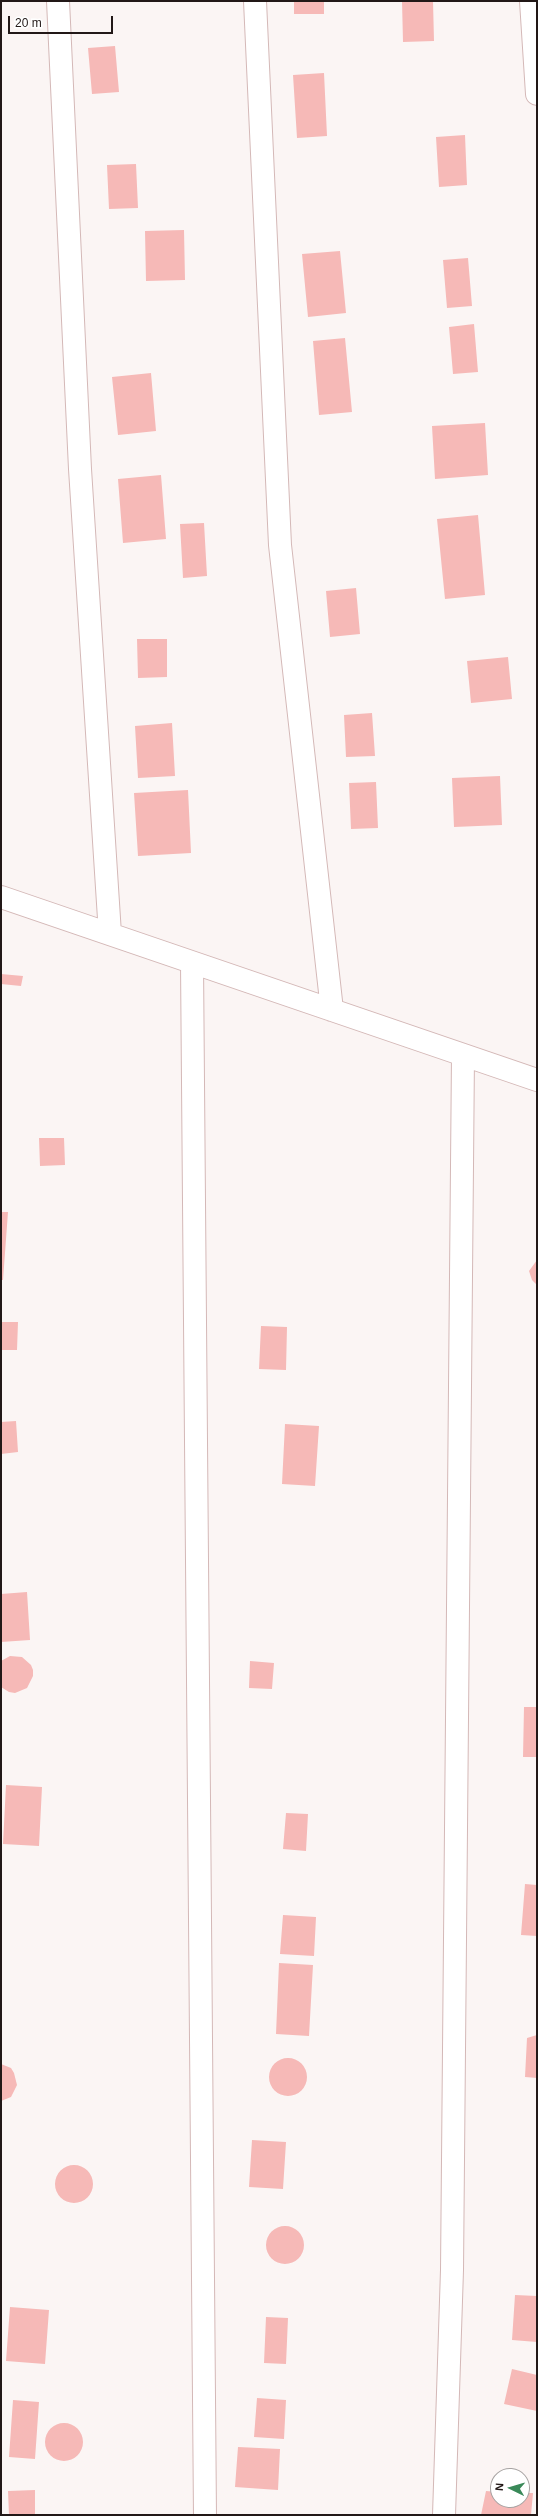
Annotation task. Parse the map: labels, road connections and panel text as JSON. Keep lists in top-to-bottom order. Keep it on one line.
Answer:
{"scale_bar":"20 m","north":"left"}
